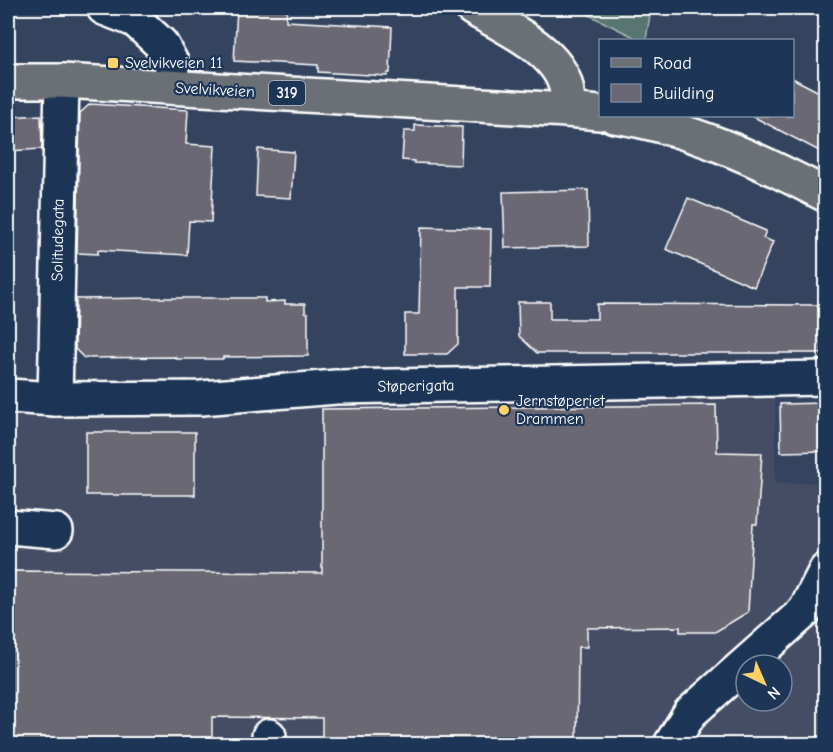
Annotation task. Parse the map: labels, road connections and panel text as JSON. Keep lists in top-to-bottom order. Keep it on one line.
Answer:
{"streets":{"main road":["Svelvikveien","319"],"street":["Solitudegata","Støperigata"]},"crossings":[["Svelvikveien","319"],["Svelvikveien","Solitudegata"],["Solitudegata","Støperigata"]],"places":{"transit":["Svelvikveien 11"],"other":["Jernstøperiet Drammen"]},"legend":["Road","Building"],"north":"bottom right"}
